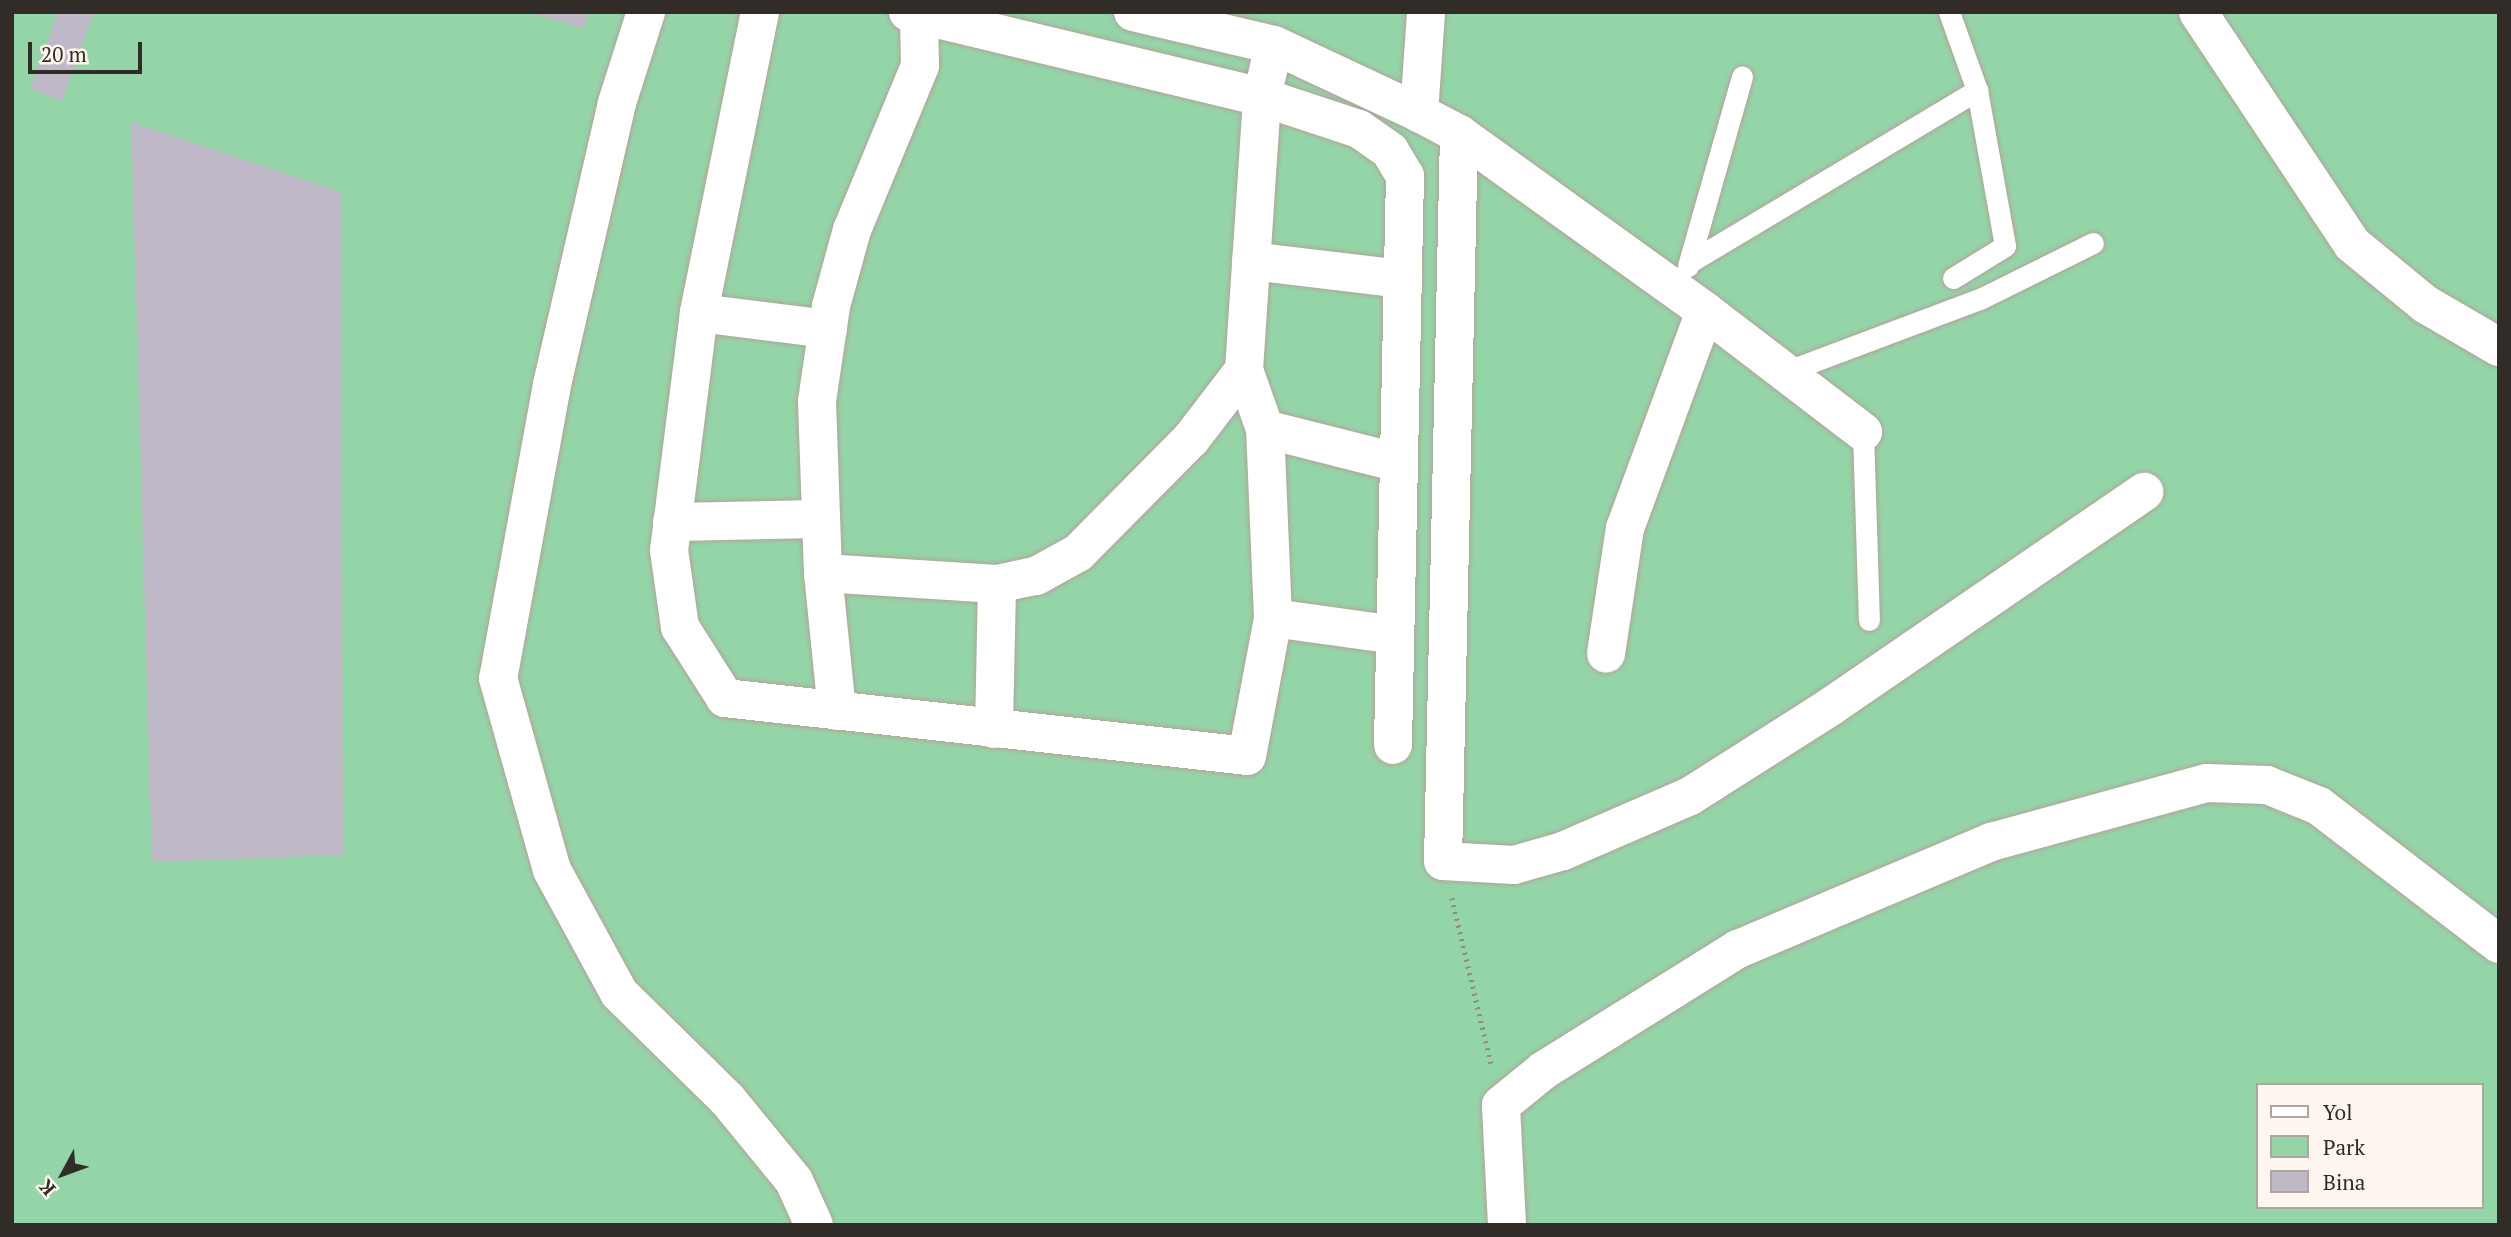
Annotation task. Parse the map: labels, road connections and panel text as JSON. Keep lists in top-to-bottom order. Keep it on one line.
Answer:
{"legend":["Yol","Park","Bina"],"scale_bar":"20 m","north":"bottom left"}
